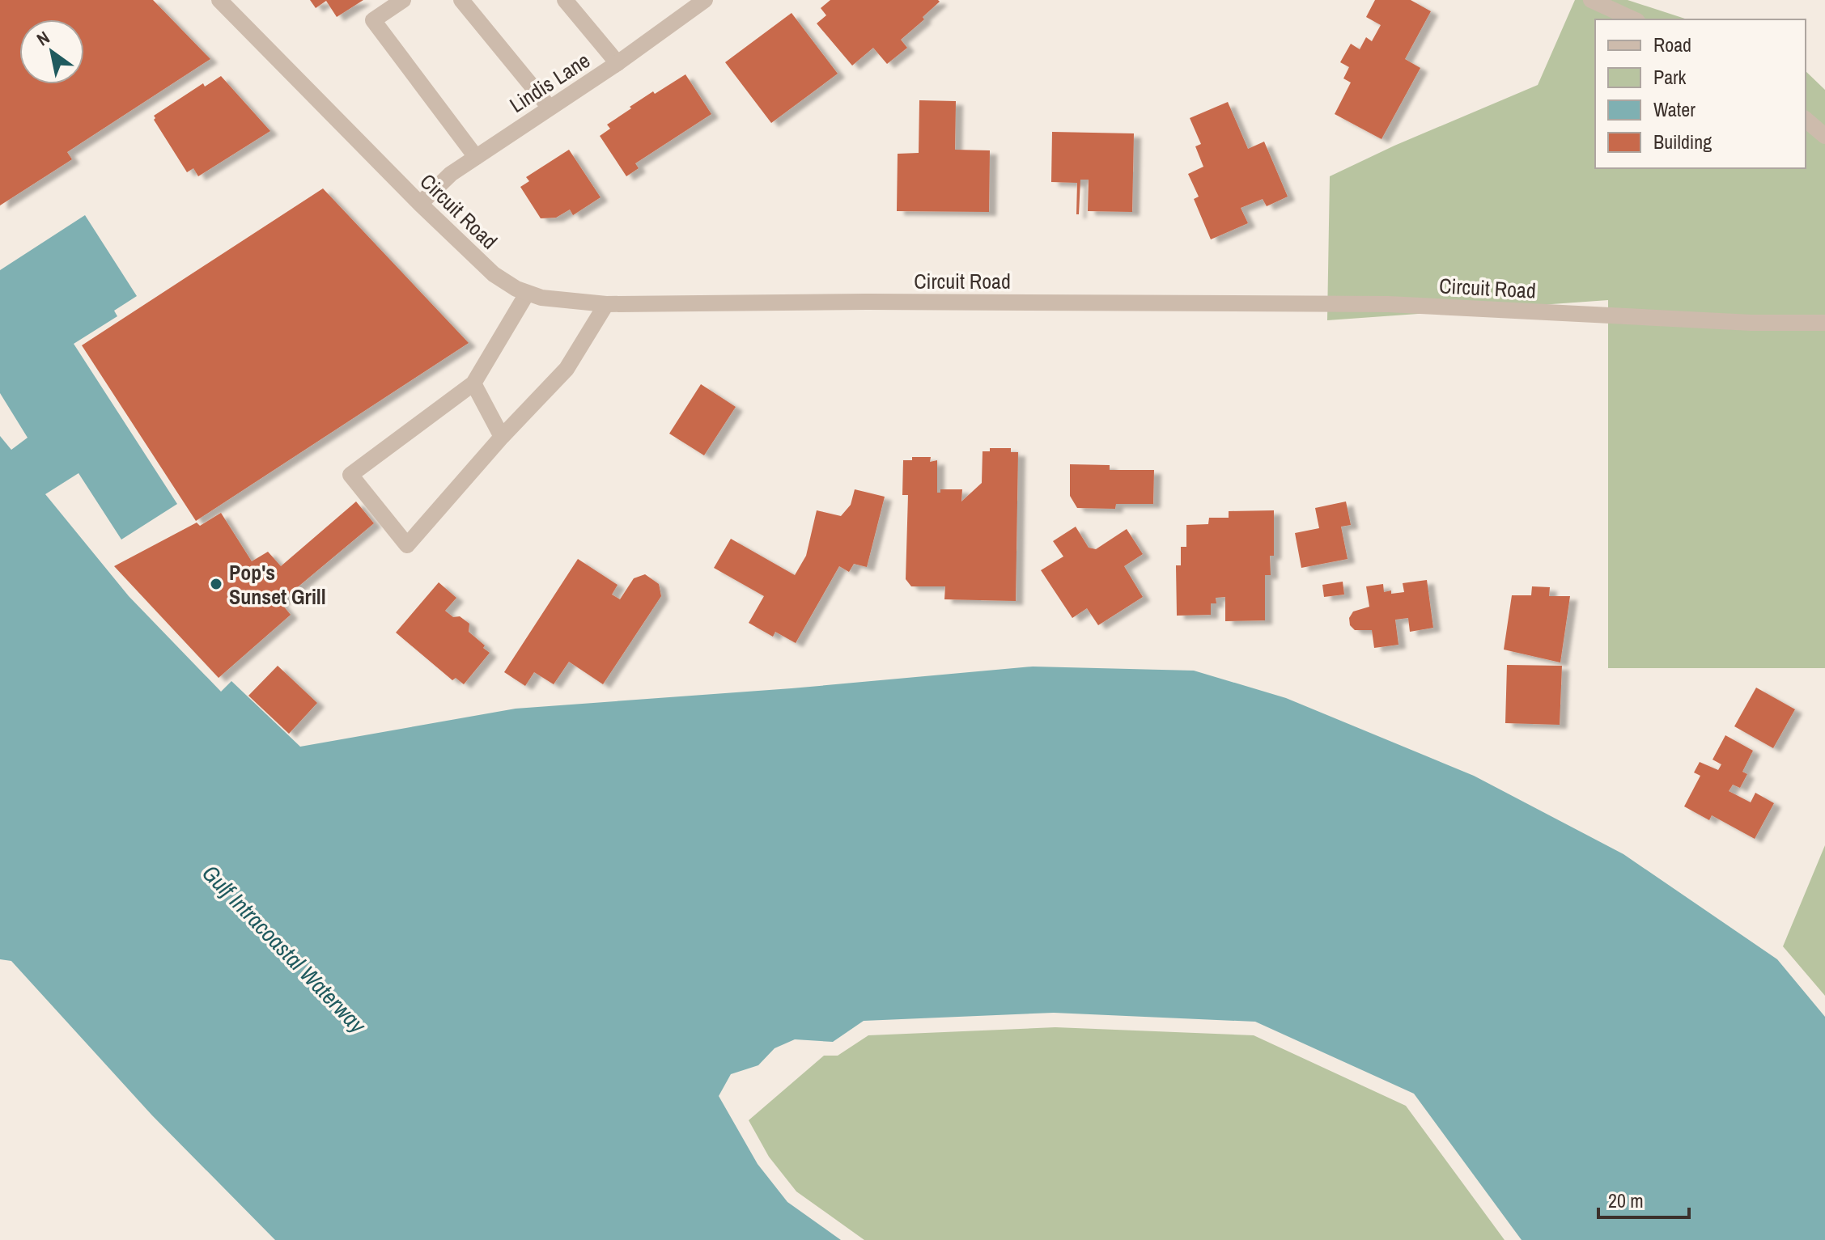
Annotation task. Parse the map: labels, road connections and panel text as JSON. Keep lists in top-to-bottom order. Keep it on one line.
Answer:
{"streets":{"street":["Lindis Lane","Circuit Road"]},"crossings":[["Lindis Lane","Circuit Road"]],"water":["Gulf Intracoastal Waterway"],"places":["Pop's Sunset Grill"],"legend":["Road","Park","Water","Building"],"scale_bar":"20 m","north":"top left"}
